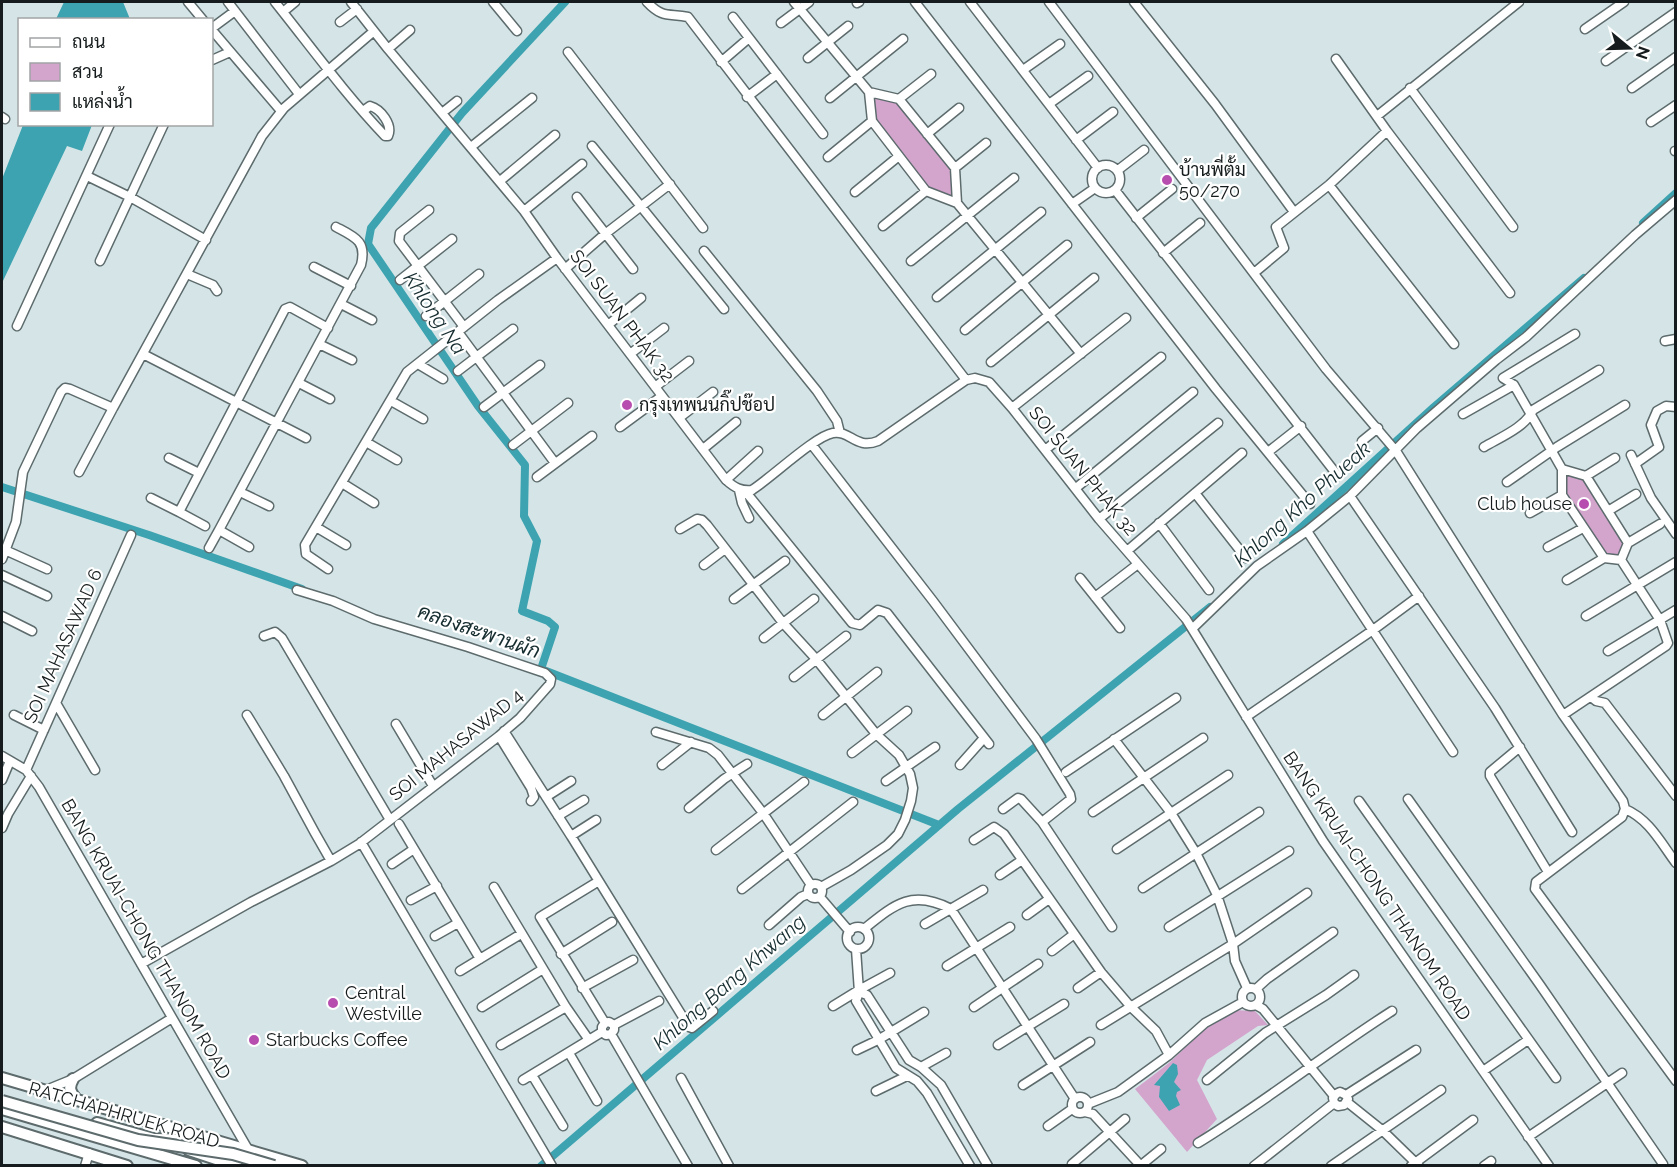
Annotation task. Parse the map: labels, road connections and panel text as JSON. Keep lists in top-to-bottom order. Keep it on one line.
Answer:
{"streets":{"main road":["RATCHAPHRUEK ROAD"],"street":["SOI SUAN PHAK 32","SOI MAHASAWAD 6","SOI MAHASAWAD 4","BANG KRUAI-CHONG THANOM ROAD"]},"crossings":[["SOI SUAN PHAK 32","BANG KRUAI-CHONG THANOM ROAD"],["SOI MAHASAWAD 6","BANG KRUAI-CHONG THANOM ROAD"],["SOI MAHASAWAD 4","BANG KRUAI-CHONG THANOM ROAD"]],"water":["Khlong Na","Khlong Kho Phueak","คลองสะพานผัก","Khlong Bang Khwang"],"places":["บ้านพี่ตั้ม 50/270","กรุงเทพนนกิ๊ปช๊อป","Club house","Central Westville","Starbucks Coffee"],"legend":["ถนน","สวน","แหล่งน้ำ"],"north":"right"}
